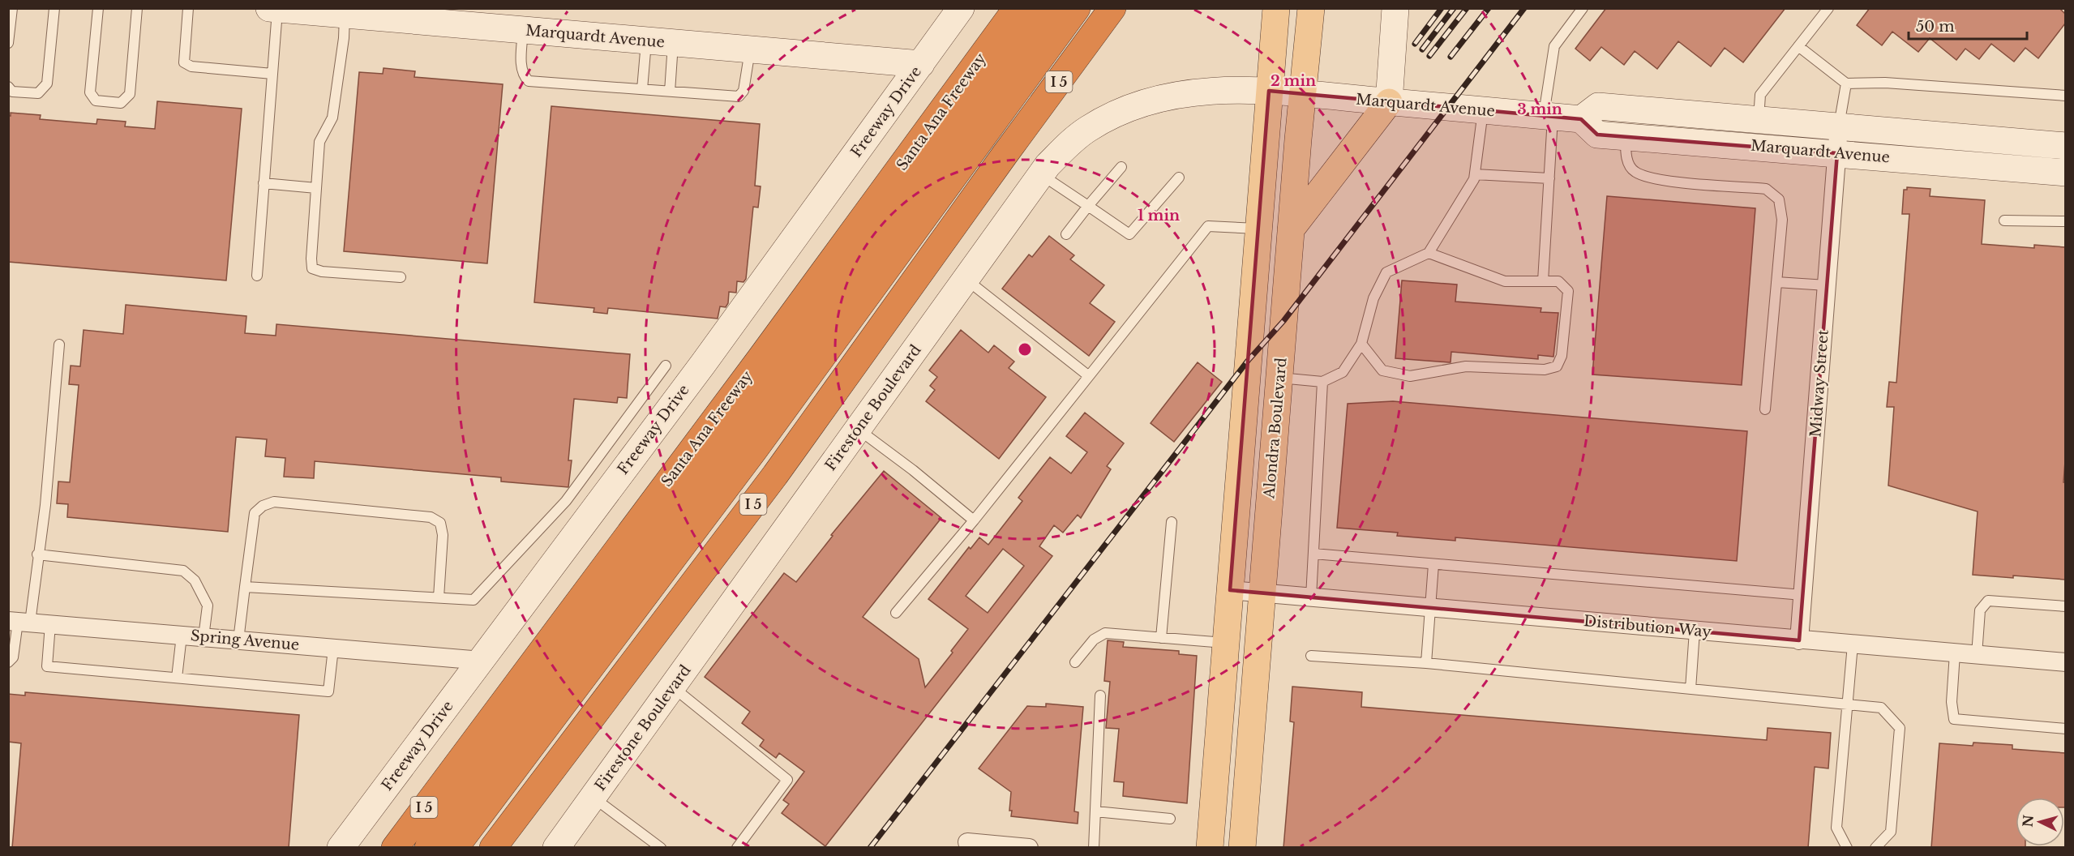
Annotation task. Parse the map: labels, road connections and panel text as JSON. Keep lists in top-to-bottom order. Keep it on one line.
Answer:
{"streets":{"highway":["I 5","Santa Ana Freeway"],"main road":["Alondra Boulevard"],"street":["Marquardt Avenue","Freeway Drive","Midway Street","Firestone Boulevard","Distribution Way","Spring Avenue"]},"crossings":[["Marquardt Avenue","Freeway Drive"],["Marquardt Avenue","Midway Street"],["Marquardt Avenue","Firestone Boulevard"],["Marquardt Avenue","Alondra Boulevard"],["Freeway Drive","Spring Avenue"],["Midway Street","Distribution Way"],["Alondra Boulevard","Distribution Way"]],"scale_bar":"50 m","north":"left","rings":["2 min","3 min","1 min"]}
